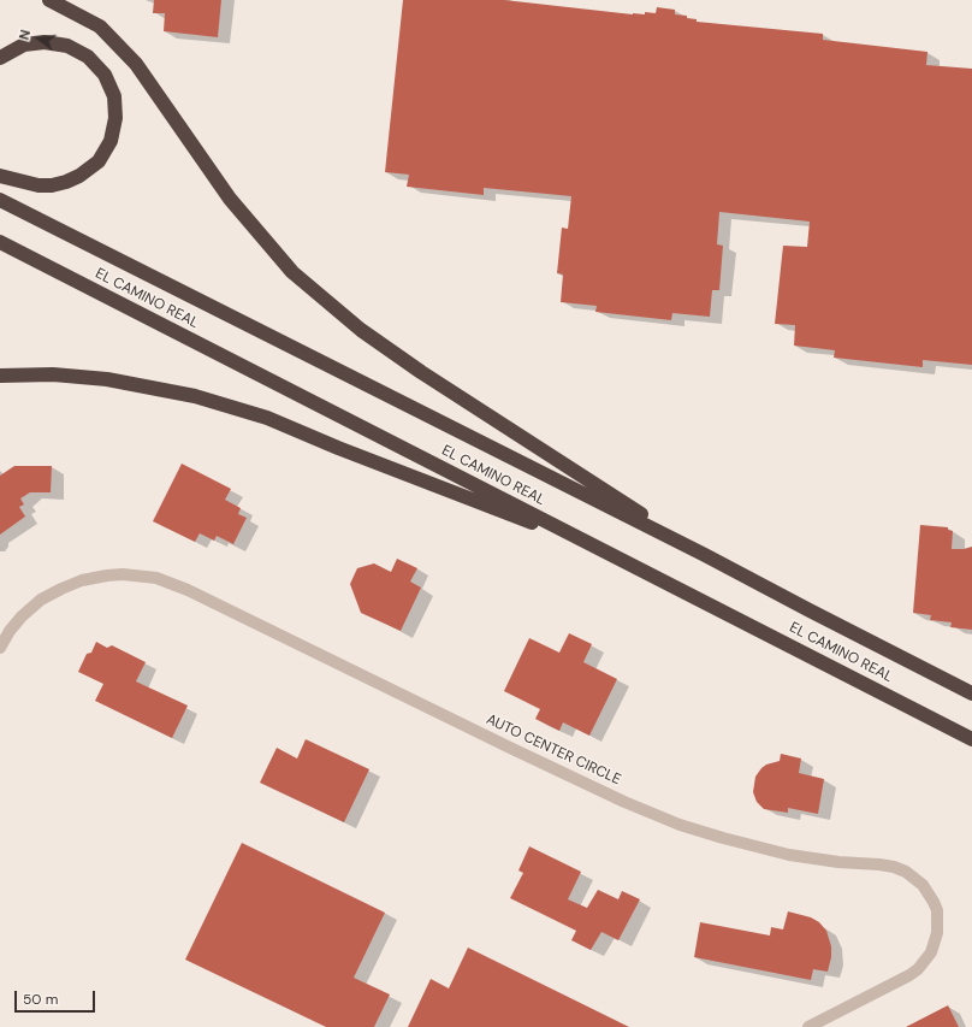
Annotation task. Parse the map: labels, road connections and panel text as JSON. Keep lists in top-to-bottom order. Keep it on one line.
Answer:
{"streets":{"highway":["EL CAMINO REAL"],"street":["AUTO CENTER CIRCLE"]},"scale_bar":"50 m","north":"left"}
